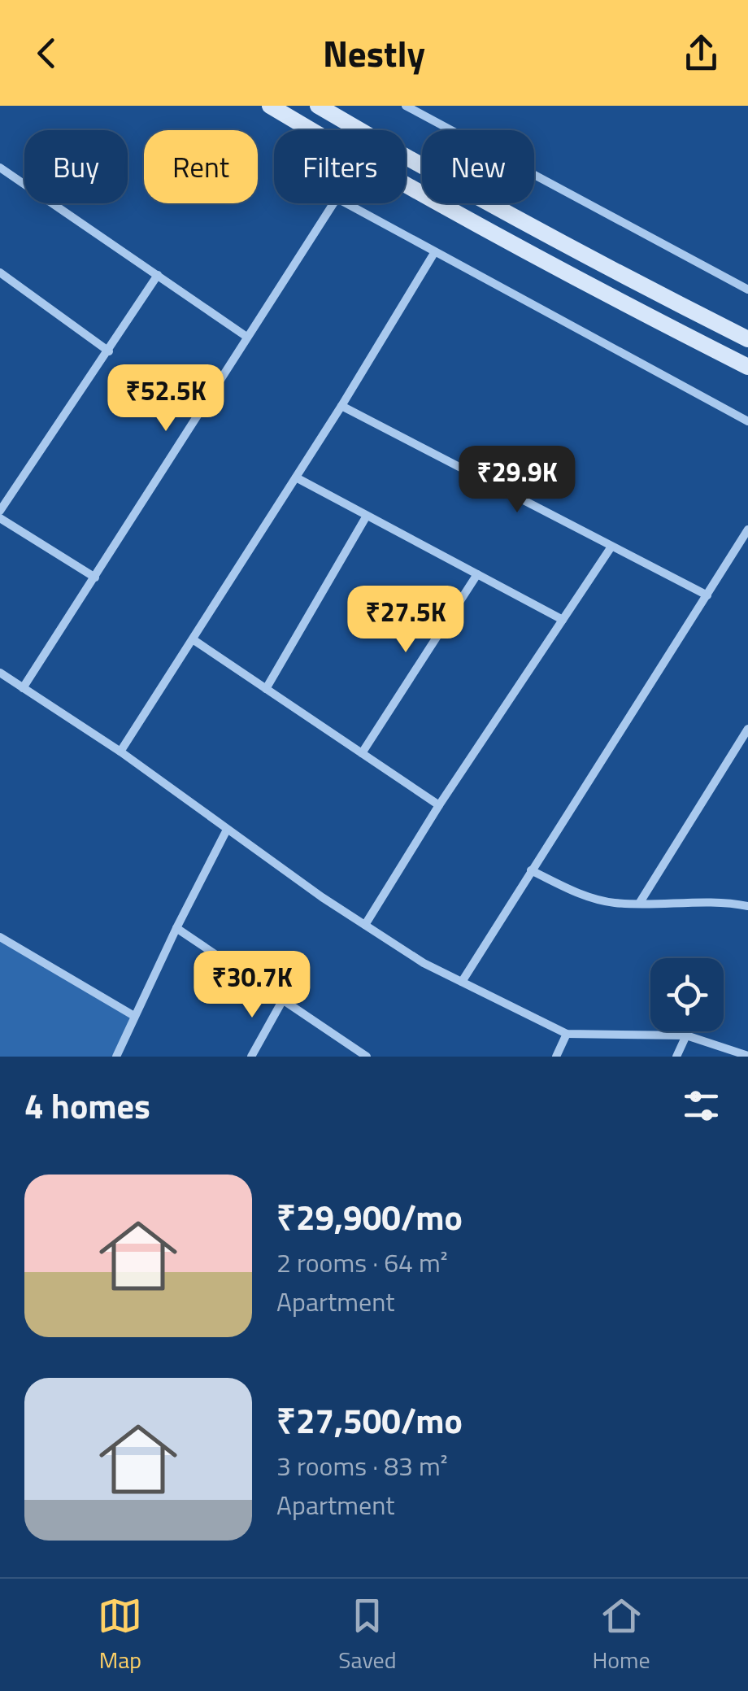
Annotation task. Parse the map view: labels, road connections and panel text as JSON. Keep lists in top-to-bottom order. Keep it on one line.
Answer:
{"page":{"header":"Nestly","chip":["Buy","Rent","Filters","New"],"price":["₹52.5K","₹29.9K","₹27.5K","₹30.7K"],"heading":"4 homes","list":[{"name":"₹29,900/mo","note":"2 rooms · 64 m² · Apartment"},{"name":"₹27,500/mo","note":"3 rooms · 83 m² · Apartment"}],"tabs":["Map","Saved","Home"]}}
